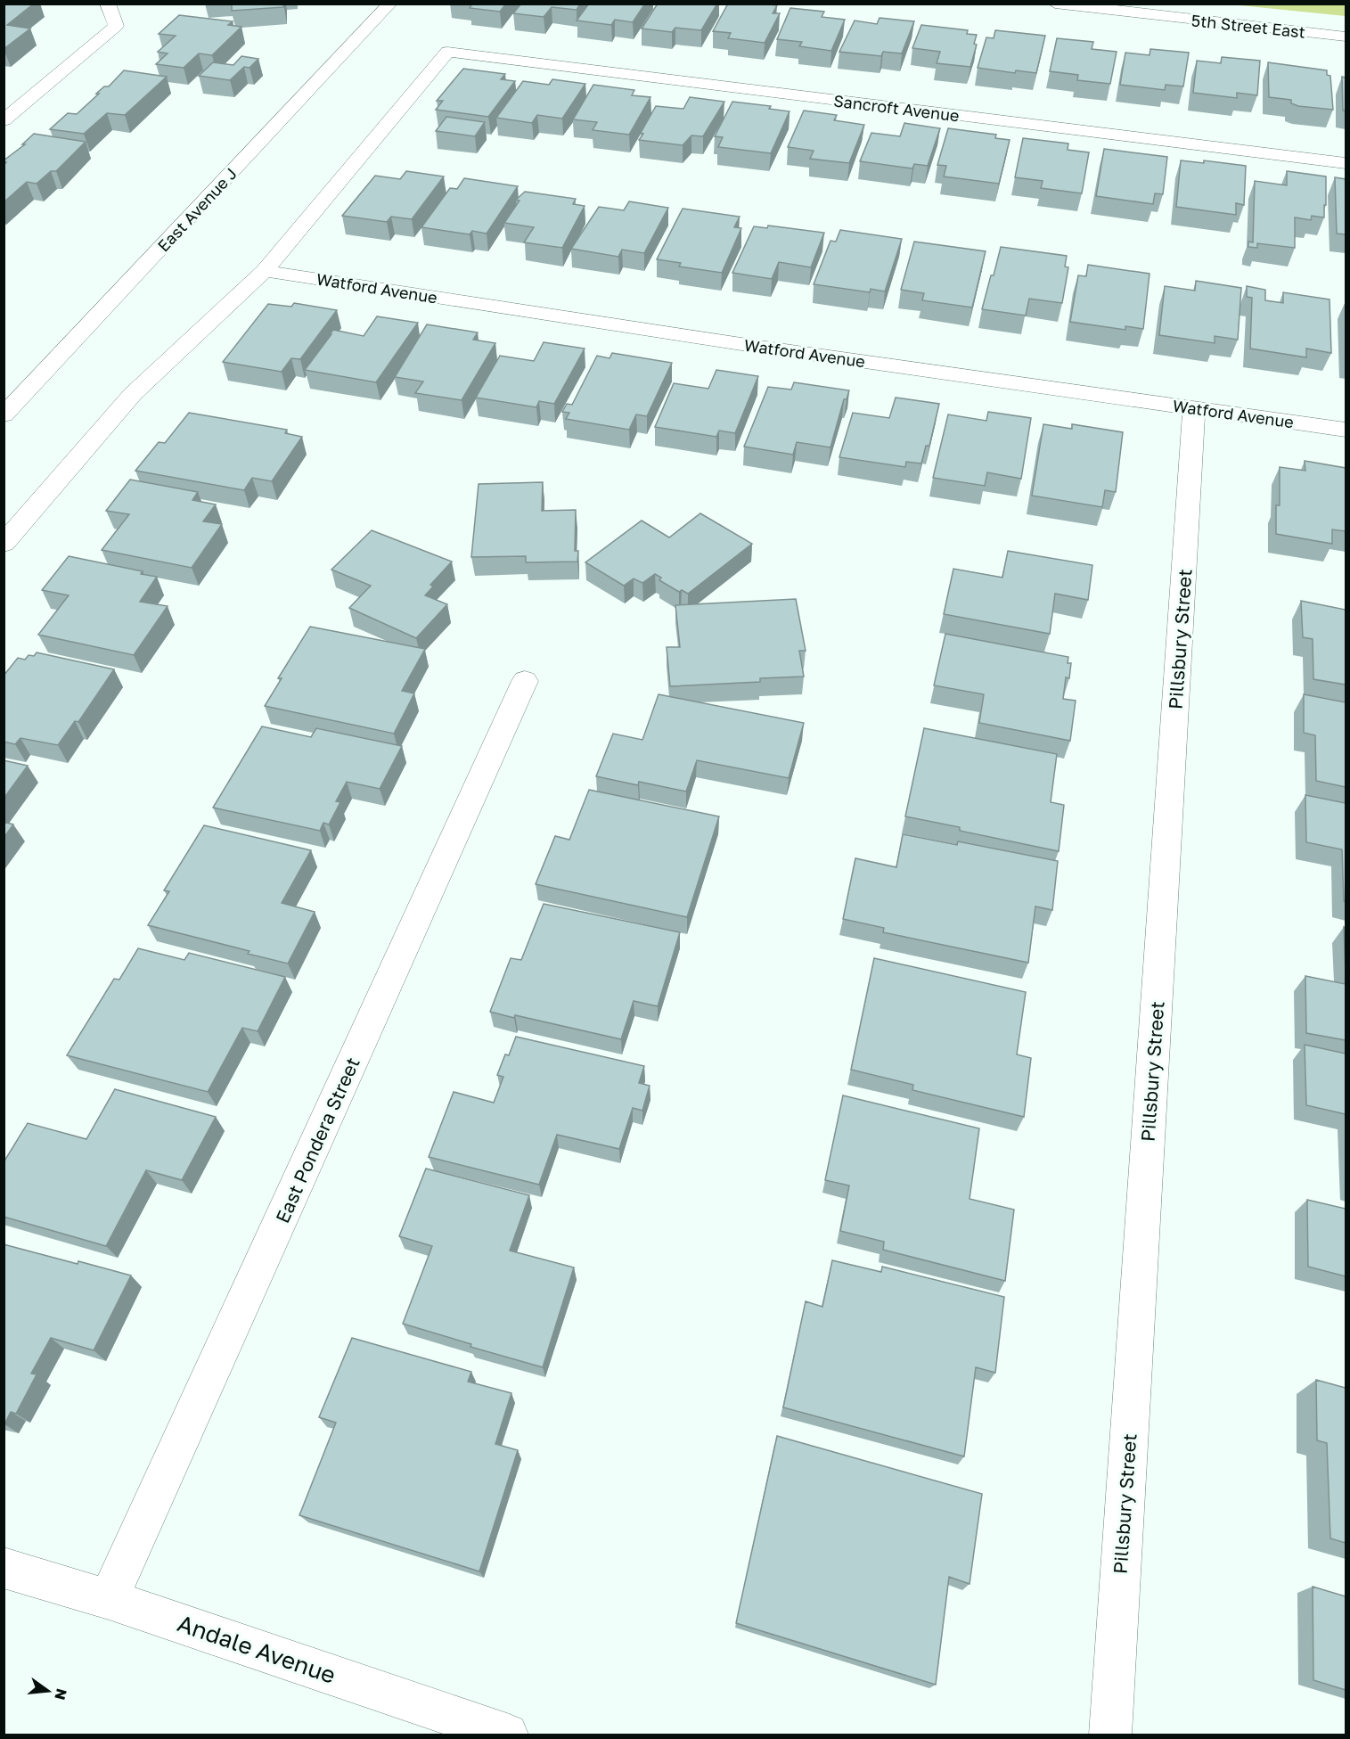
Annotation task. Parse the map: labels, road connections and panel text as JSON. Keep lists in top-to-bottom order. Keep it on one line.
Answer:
{"streets":{"street":["5th Street East","Sancroft Avenue","East Avenue J","Watford Avenue","Pillsbury Street","East Pondera Street","Andale Avenue"]},"crossings":[["Sancroft Avenue","Watford Avenue"],["Watford Avenue","Pillsbury Street"],["East Pondera Street","Andale Avenue"]],"north":"right"}
